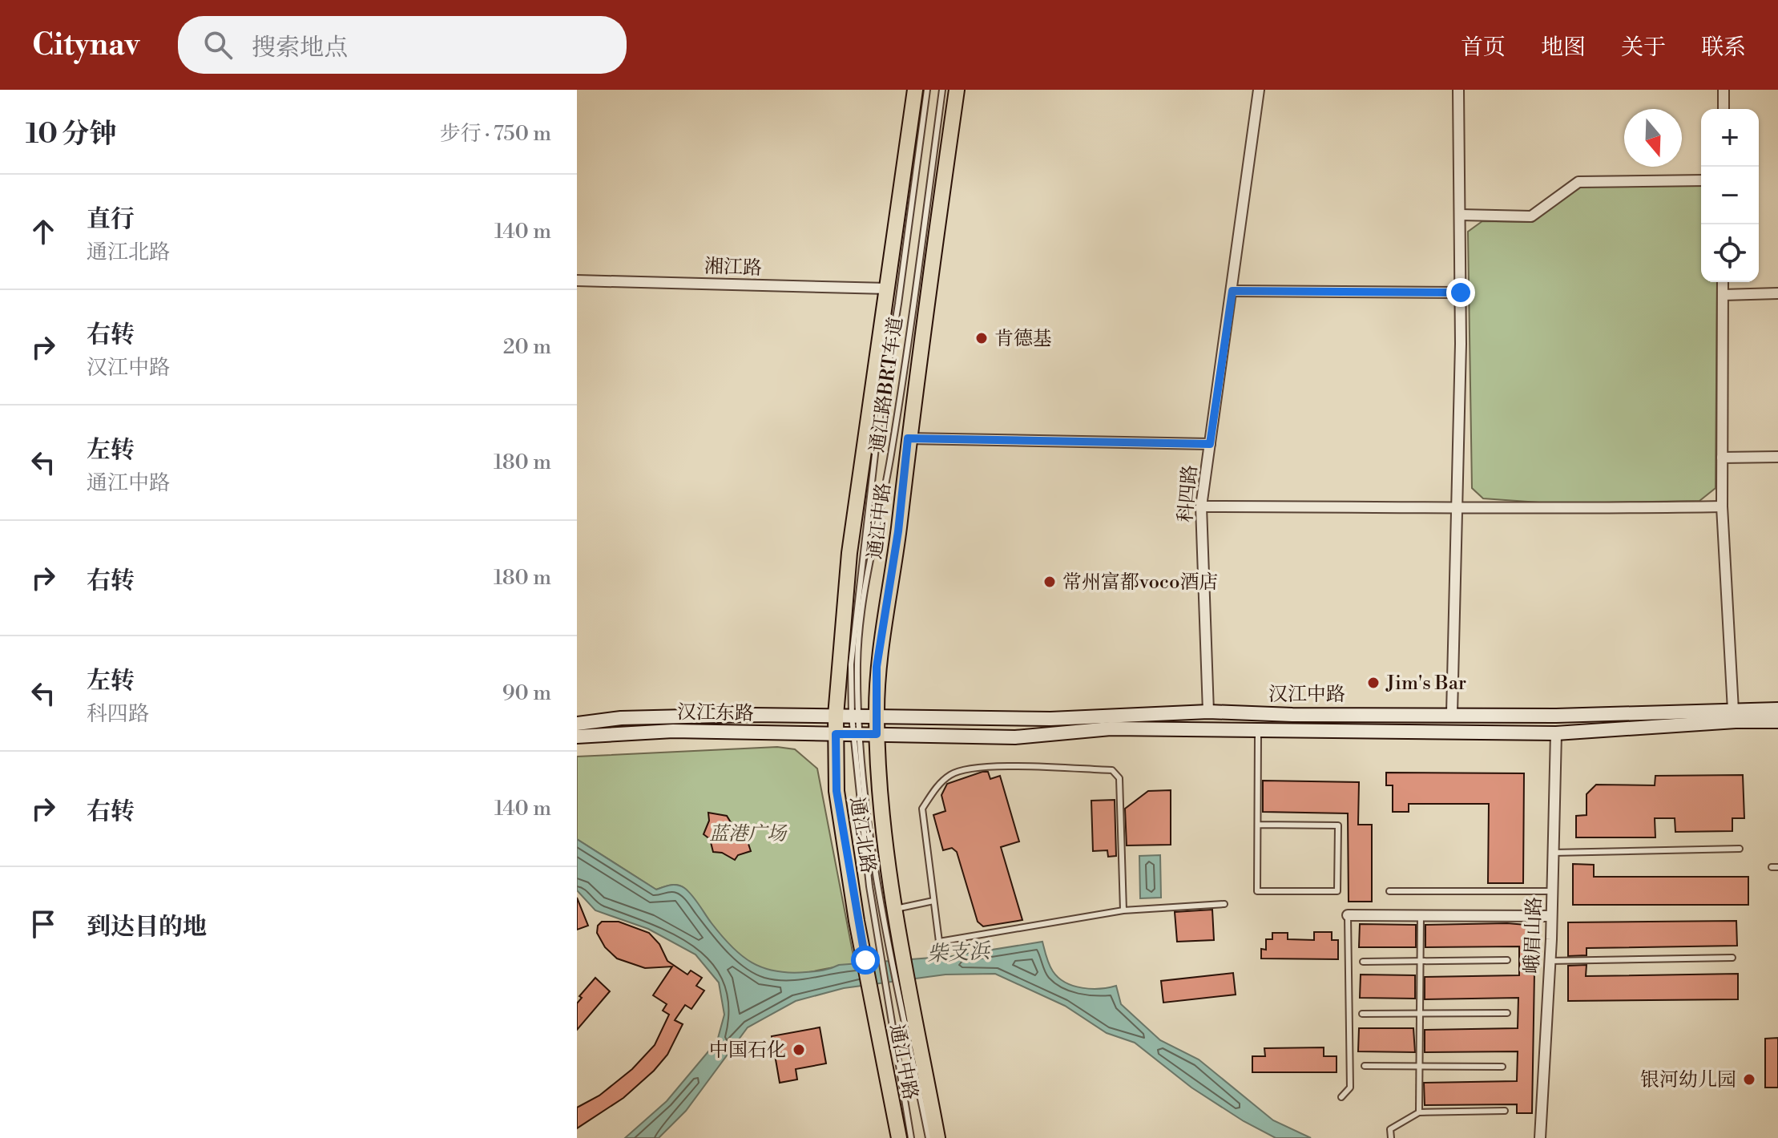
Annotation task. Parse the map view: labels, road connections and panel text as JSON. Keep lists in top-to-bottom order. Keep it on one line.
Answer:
{"streets":{"main road":["通江中路","汉江中路","汉江东路","通江北路"],"street":["湘江路","科四路","峨眉山路"],"lane":["通江路BRT车道"]},"crossings":[["湘江路","通江中路"],["通江路BRT车道","通江中路"],["通江路BRT车道","汉江中路"],["通江路BRT车道","汉江东路"],["科四路","汉江中路"],["通江中路","汉江中路"],["通江中路","汉江东路"],["通江中路","通江北路"],["汉江中路","汉江东路"],["汉江中路","通江北路"],["汉江中路","峨眉山路"],["汉江东路","通江北路"]],"water":["柴支浜"],"parks":["蓝港广场"],"places":["肯德基","常州富都voco酒店","Jim's Bar","中国石化","银河幼儿园"],"north":"bottom","page":{"header":"Citynav","search":"搜索地点","nav":["首页","地图","关于","联系"],"heading":["10 分钟","步行 · 750 m"],"map_buttons":["+","−"],"list":[["直行","通江北路","140 m"],["右转","汉江中路","20 m"],["左转","通江中路","180 m"],["右转","180 m"],["左转","科四路","90 m"],["右转","140 m"],"到达目的地"]}}
